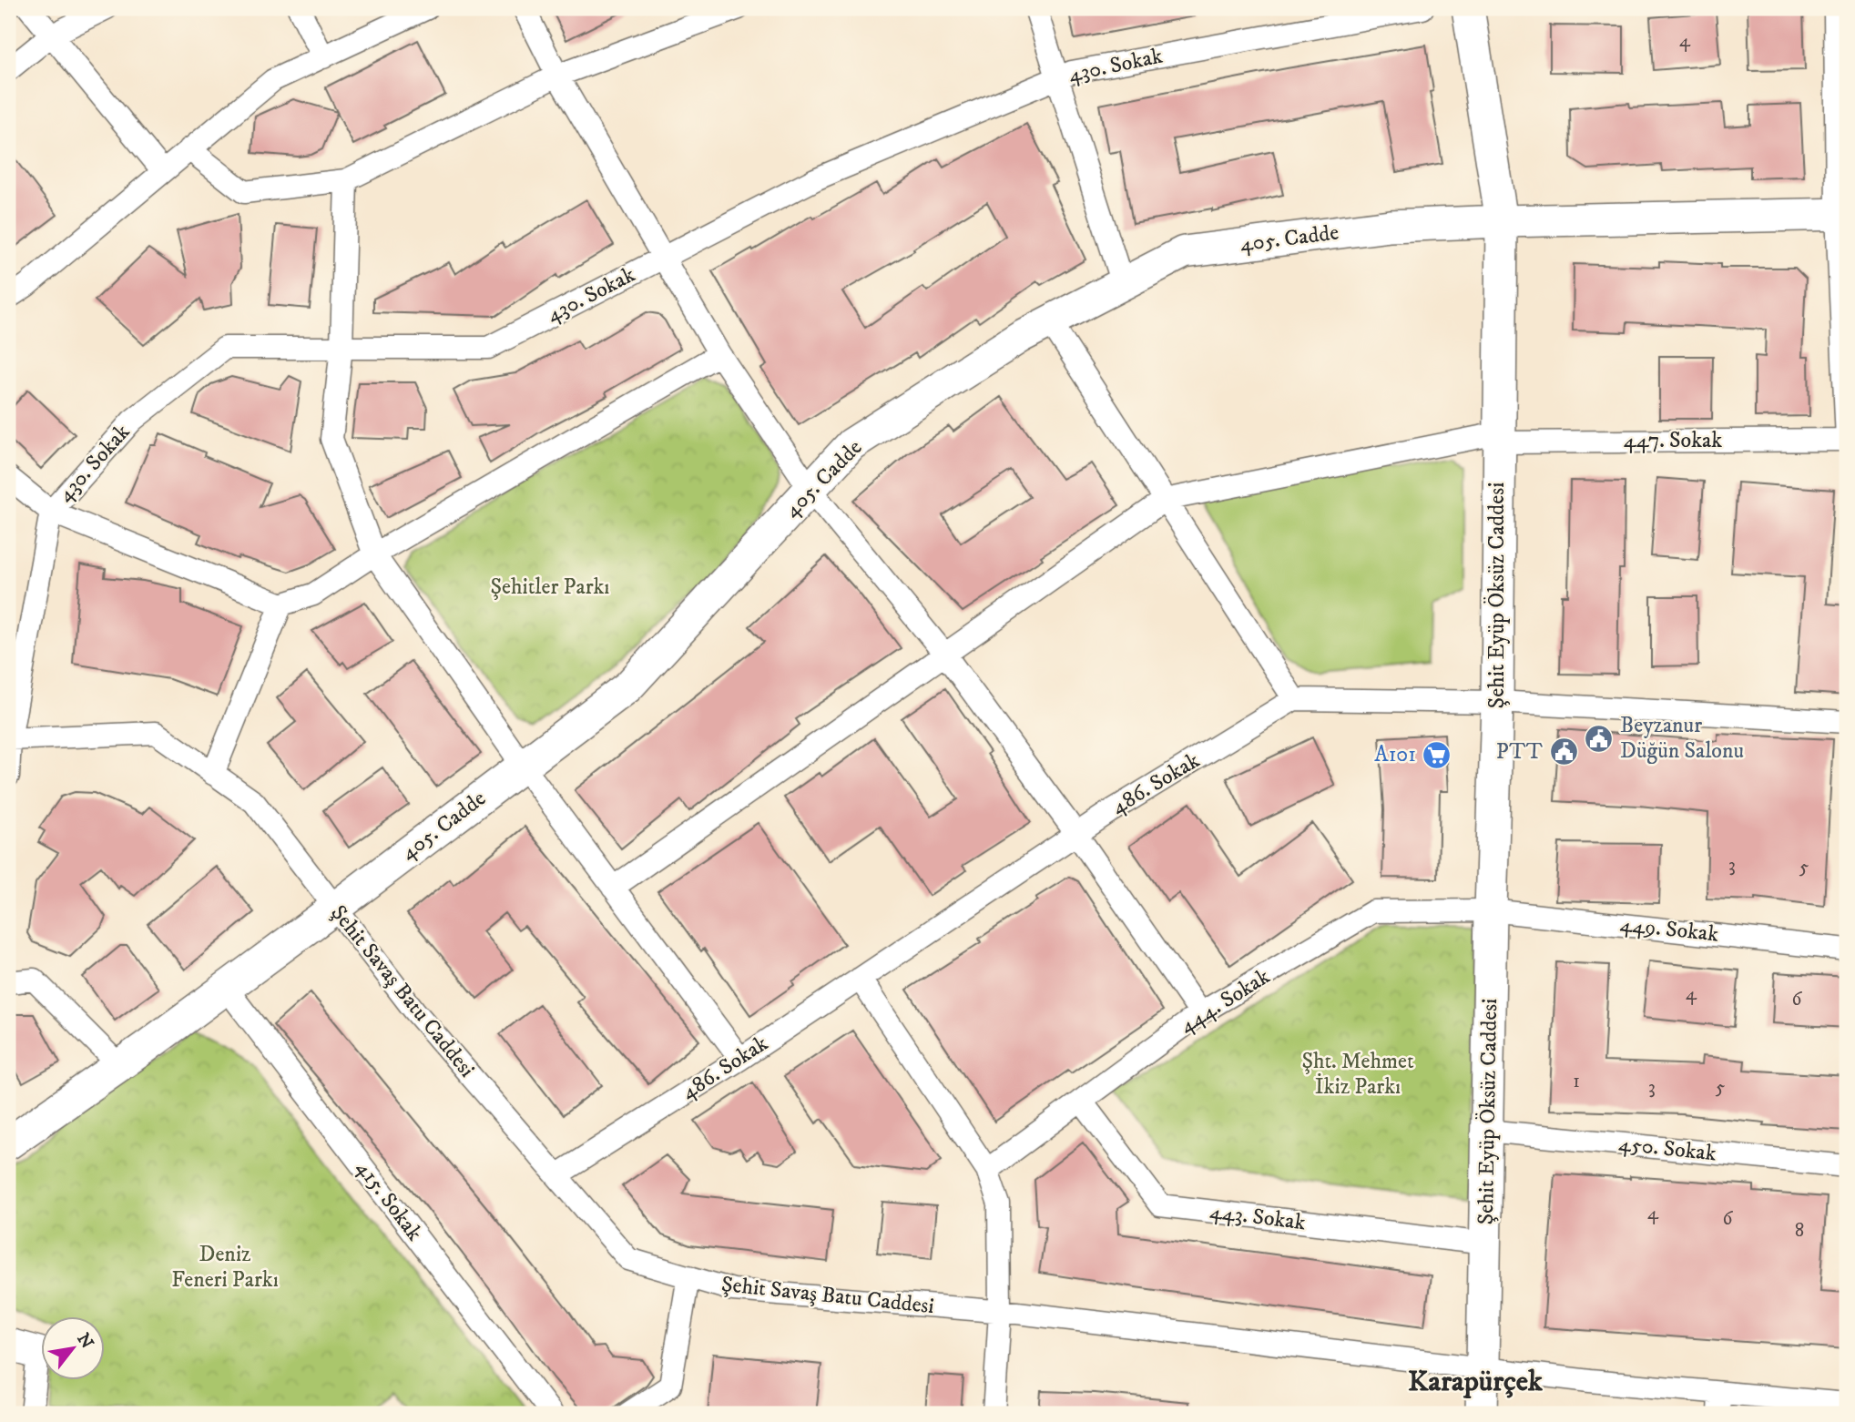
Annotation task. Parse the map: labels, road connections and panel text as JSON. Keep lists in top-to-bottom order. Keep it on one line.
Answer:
{"streets":{"street":["430. Sokak","405. Cadde","447. Sokak","Şehit Eyüp Öksüz Caddesi","486. Sokak","449. Sokak","Şehit Savaş Batu Caddesi","444. Sokak","450. Sokak","415. Sokak","443. Sokak"]},"crossings":[["430. Sokak","Şehit Savaş Batu Caddesi"],["405. Cadde","Şehit Eyüp Öksüz Caddesi"],["405. Cadde","Şehit Savaş Batu Caddesi"],["405. Cadde","415. Sokak"],["447. Sokak","Şehit Eyüp Öksüz Caddesi"],["Şehit Eyüp Öksüz Caddesi","449. Sokak"],["Şehit Eyüp Öksüz Caddesi","Şehit Savaş Batu Caddesi"],["Şehit Eyüp Öksüz Caddesi","444. Sokak"],["Şehit Eyüp Öksüz Caddesi","450. Sokak"],["Şehit Eyüp Öksüz Caddesi","443. Sokak"],["486. Sokak","Şehit Savaş Batu Caddesi"],["449. Sokak","444. Sokak"],["444. Sokak","443. Sokak"]],"districts":["Karapürçek"],"parks":["Şehitler Parkı","Şht. Mehmet İkiz Parkı","Deniz Feneri Parkı"],"places":{"public building":["Beyzanur Düğün Salonu","PTT"],"supermarket":["A101"]},"house_numbers":["4","3","5","4","6","1","3","5","4","6","8"],"north":"top right"}
